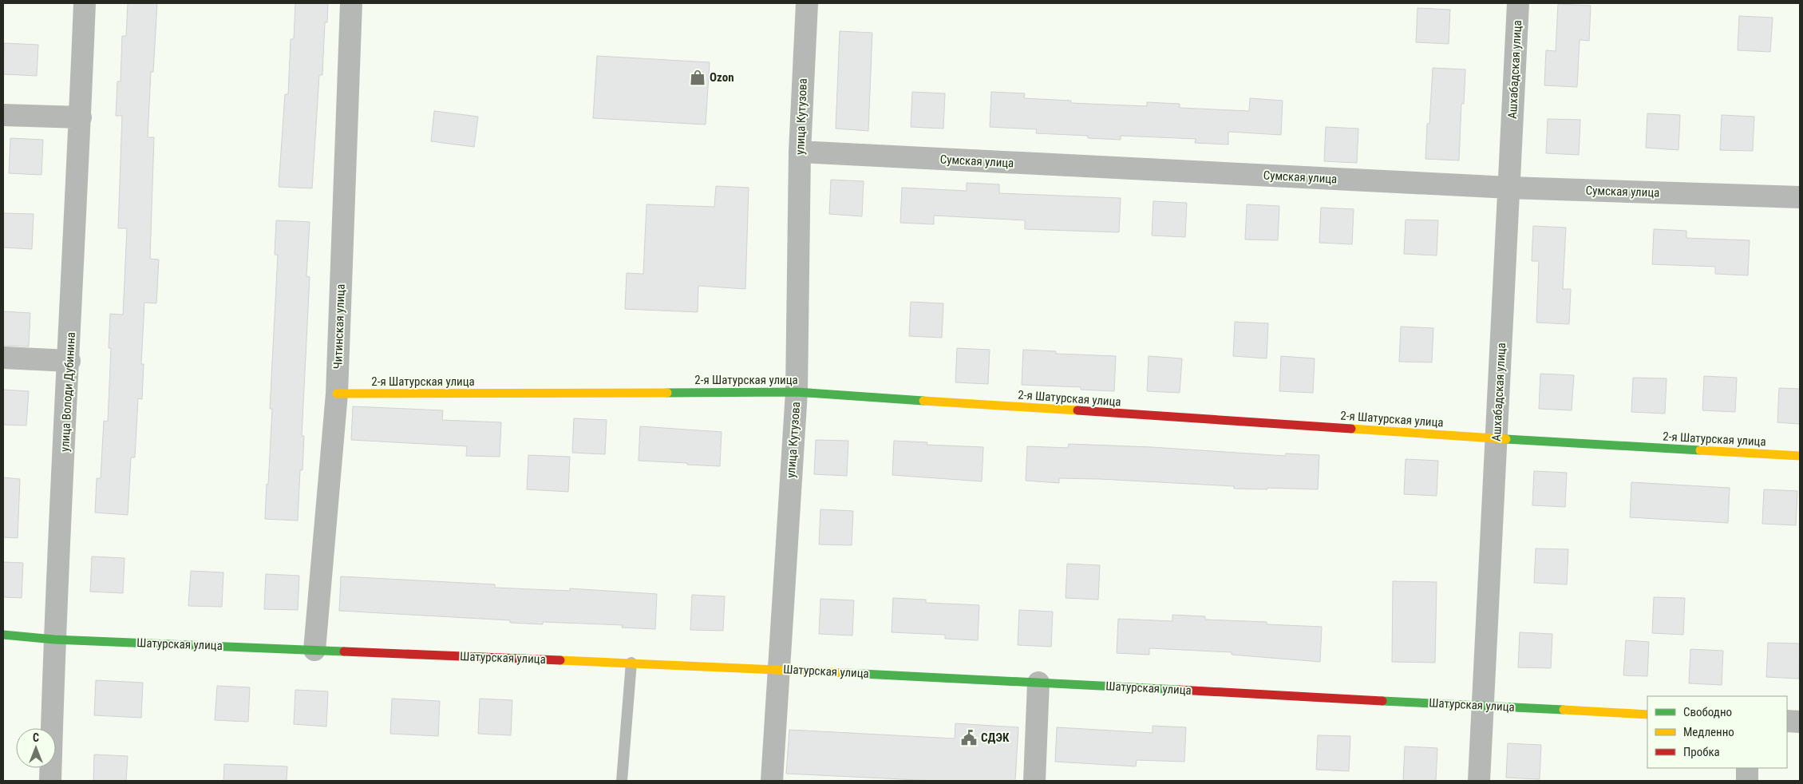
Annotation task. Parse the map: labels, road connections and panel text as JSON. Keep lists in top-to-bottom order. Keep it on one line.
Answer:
{"streets":{"street":["Ашхабадская улица","улица Кутузова","Сумская улица","Читинская улица","2-я Шатурская улица","улица Володи Дубинина","Шатурская улица"]},"crossings":[["Ашхабадская улица","Сумская улица"],["Ашхабадская улица","2-я Шатурская улица"],["Ашхабадская улица","Шатурская улица"],["улица Кутузова","Сумская улица"],["улица Кутузова","2-я Шатурская улица"],["улица Кутузова","Шатурская улица"],["Читинская улица","2-я Шатурская улица"],["Читинская улица","Шатурская улица"],["улица Володи Дубинина","Шатурская улица"]],"places":{"shop":["Ozon"],"public building":["СДЭК"]},"legend":["Свободно","Медленно","Пробка"],"north":"top"}
